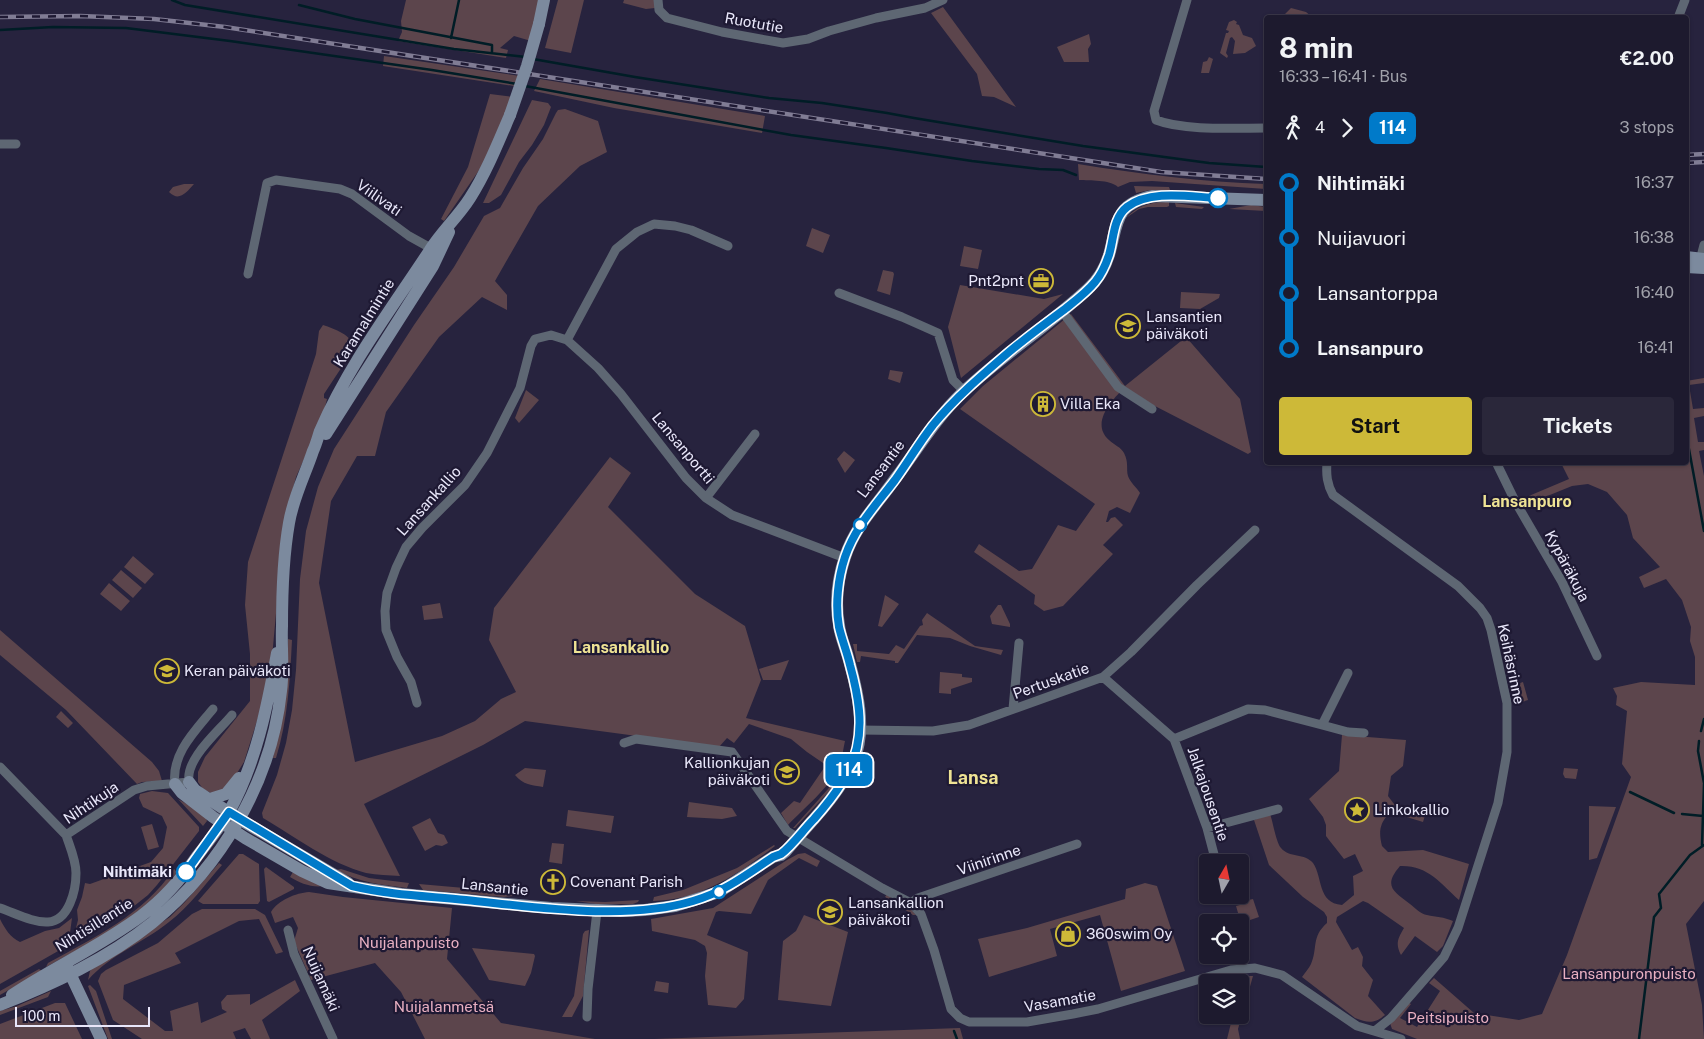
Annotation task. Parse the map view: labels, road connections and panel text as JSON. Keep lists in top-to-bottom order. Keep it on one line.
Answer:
{"streets":{"street":["Ruotutie","Viilivati","Karamalmintie","Lansanportti","Lansantie","Lansankallio","Kypäräkuja","Keihäsrinne","Pertuskatie","Jalkajousentie","Nihtikuja","Viinirinne","Nihtisillantie","Nuijamäki","Vasamatie"]},"crossings":[["Viilivati","Karamalmintie"],["Karamalmintie","Lansantie"],["Karamalmintie","Nihtisillantie"],["Lansanportti","Lansantie"],["Lansanportti","Lansankallio"],["Lansantie","Pertuskatie"],["Lansantie","Nihtikuja"],["Lansantie","Nihtisillantie"],["Lansantie","Vasamatie"],["Keihäsrinne","Vasamatie"],["Pertuskatie","Jalkajousentie"],["Viinirinne","Vasamatie"]],"districts":["Lansanpuro","Lansankallio","Lansa"],"parks":["Nuijalanpuisto","Lansanpuronpuisto","Nuijalanmetsä","Peitsipuisto"],"places":{"office":["Pnt2pnt"],"school or university":["Lansantien päiväkoti","Keran päiväkoti","Kallionkujan päiväkoti","Lansankallion päiväkoti"],"building":["Villa Eka"],"place":["Linkokallio"],"other":["Nihtimäki"],"church":["Covenant Parish"],"shop":["360swim Oy"]},"lines":["bus line 114"],"scale_bar":"100 m","north":"top","page":{"on_map":"114","heading":["8 min","16:33 – 16:41 · Bus","€2.00"],"legs":["4","114","3 stops"],"list":[{"name":"Nihtimäki","value":"16:37"},{"name":"Nuijavuori","value":"16:38"},{"name":"Lansantorppa","value":"16:40"},{"name":"Lansanpuro","value":"16:41"}],"buttons":["Start","Tickets"],"scale":"100 m"}}
